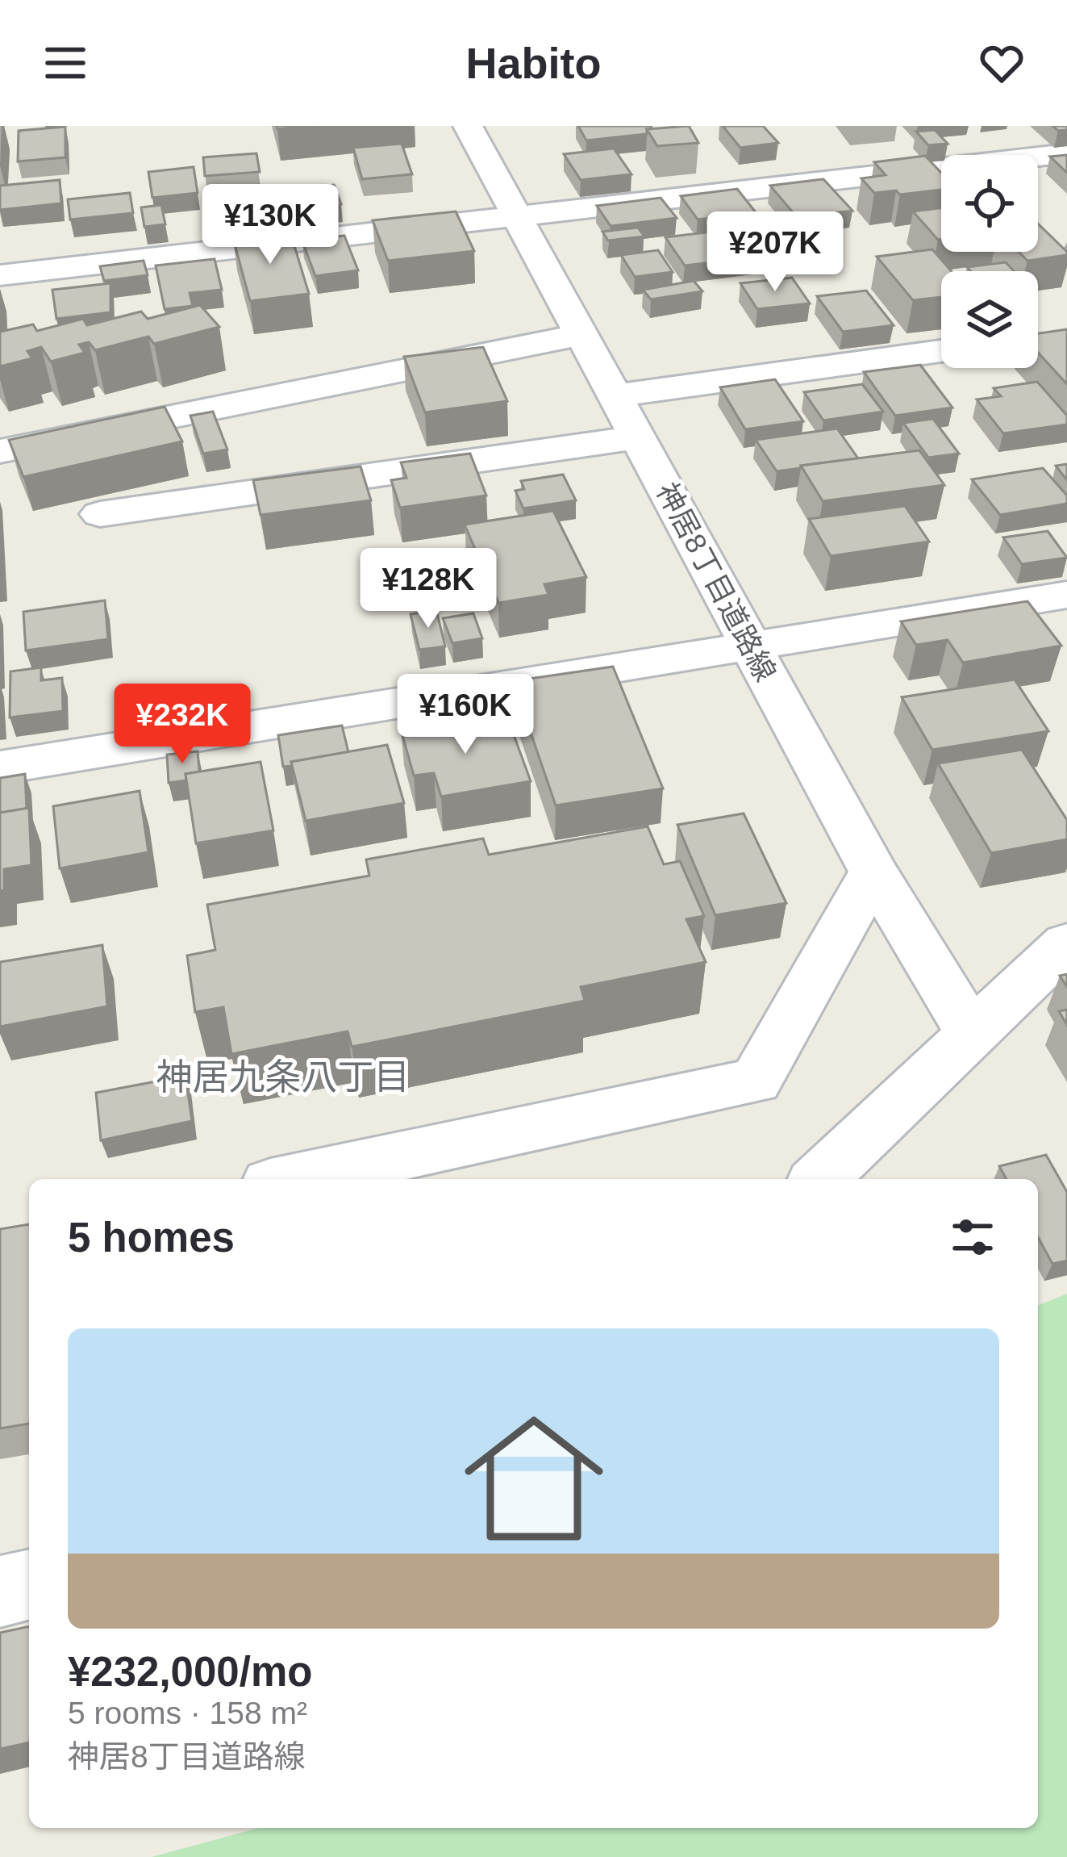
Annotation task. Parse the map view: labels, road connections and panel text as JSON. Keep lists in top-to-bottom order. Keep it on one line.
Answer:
{"streets":{"street":["神居8丁目道路線"]},"districts":["神居九条八丁目"],"page":{"header":"Habito","price":["¥130K","¥207K","¥128K","¥160K","¥232K"],"heading":"5 homes","list":[{"name":"¥232,000/mo","note":"5 rooms · 158 m² · 神居8丁目道路線"}]}}
